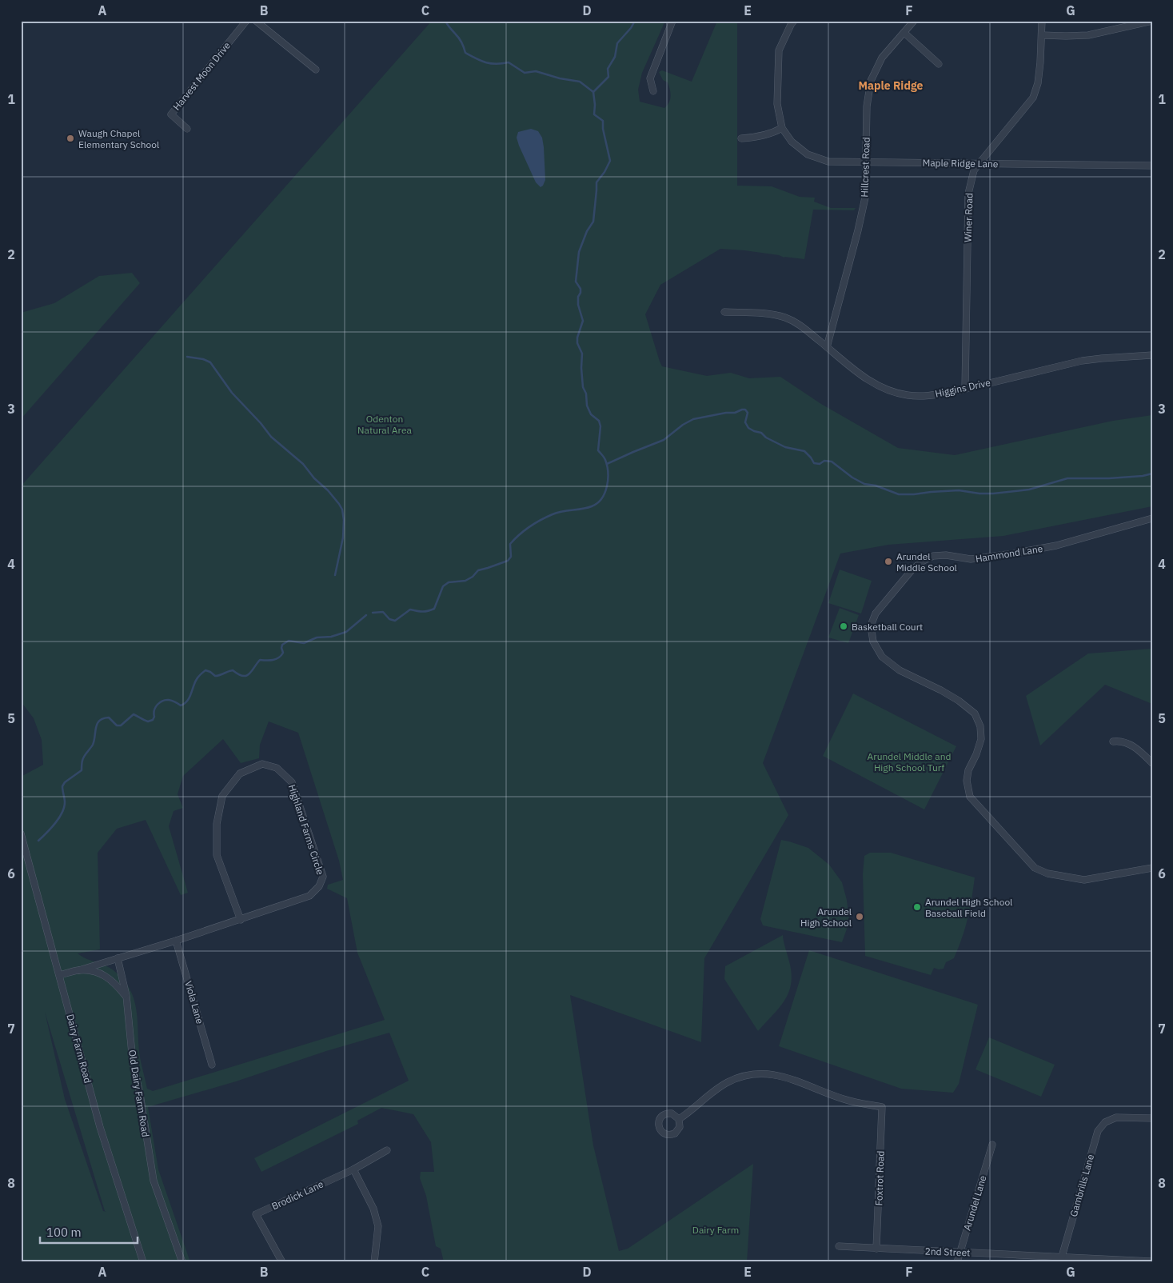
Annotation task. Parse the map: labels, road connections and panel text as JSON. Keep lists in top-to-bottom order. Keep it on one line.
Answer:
{"streets":{"street":["Harvest Moon Drive","Maple Ridge Lane","Hillcrest Road","Winer Road","Higgins Drive","Hammond Lane","Highland Farms Circle","Viola Lane","Dairy Farm Road","Old Dairy Farm Road","Foxtrot Road","Gambrills Lane","Brodick Lane","Arundel Lane","2nd Street"]},"crossings":[["Maple Ridge Lane","Hillcrest Road"],["Maple Ridge Lane","Winer Road"],["Hillcrest Road","Higgins Drive"],["Winer Road","Higgins Drive"],["Highland Farms Circle","Viola Lane"],["Foxtrot Road","2nd Street"],["Gambrills Lane","2nd Street"],["Arundel Lane","2nd Street"]],"districts":["Maple Ridge"],"parks":["Odenton Natural Area","Arundel Middle and High School Turf","Dairy Farm"],"places":["Waugh Chapel Elementary School","Arundel Middle School","Basketball Court","Arundel High School Baseball Field","Arundel High School"],"scale_bar":"100 m","grid":{"columns":["A","B","C","D","E","F","G"],"rows":["1","2","3","4","5","6","7","8"]}}
